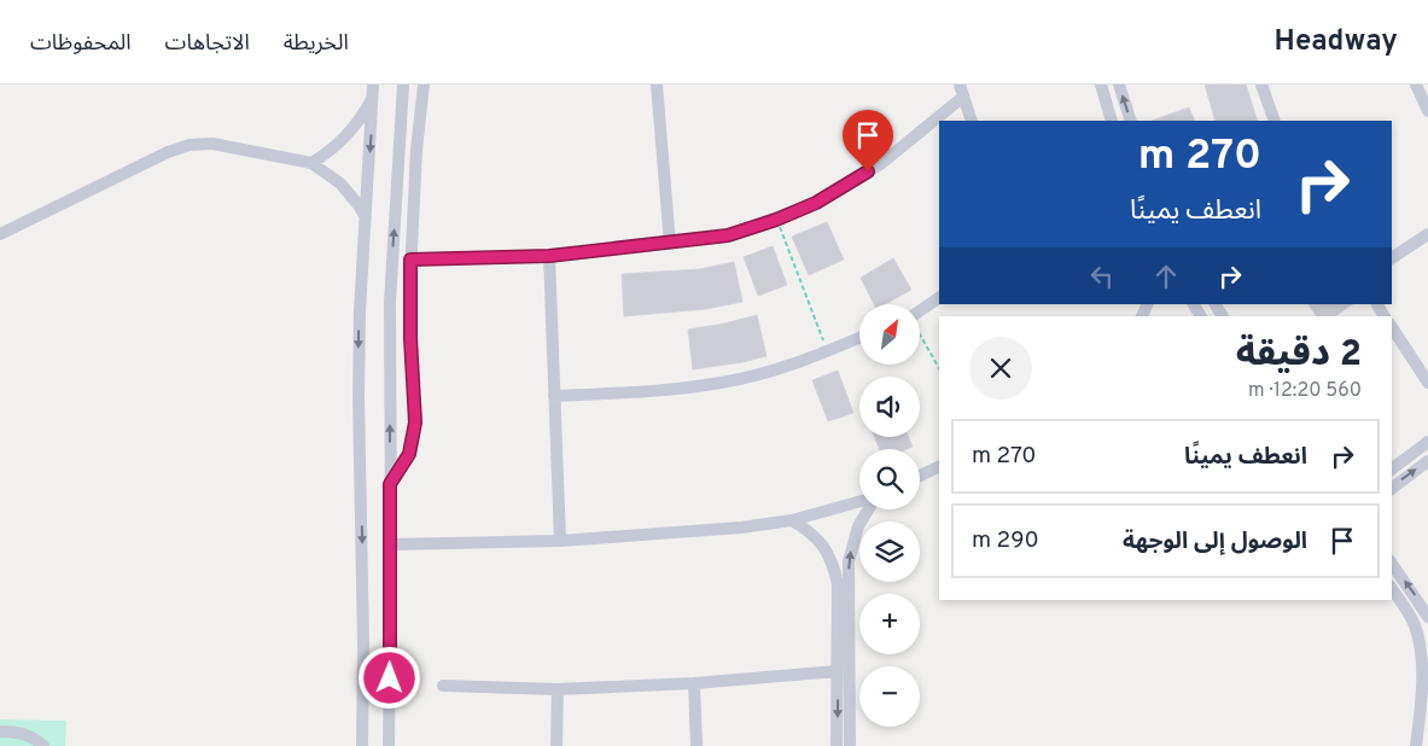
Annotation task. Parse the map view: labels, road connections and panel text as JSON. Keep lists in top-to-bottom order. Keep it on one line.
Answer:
{"north":"top right","page":{"header":"Headway","nav":["الخريطة","الاتجاهات","المحفوظات"],"turn":["270 m","انعطف يمينًا"],"map_buttons":["+","−"],"heading":["2 دقيقة","560 m · 12:20"],"list":[{"name":"انعطف يمينًا","value":"270 m"},{"name":"الوصول إلى الوجهة","value":"290 m"}]}}
